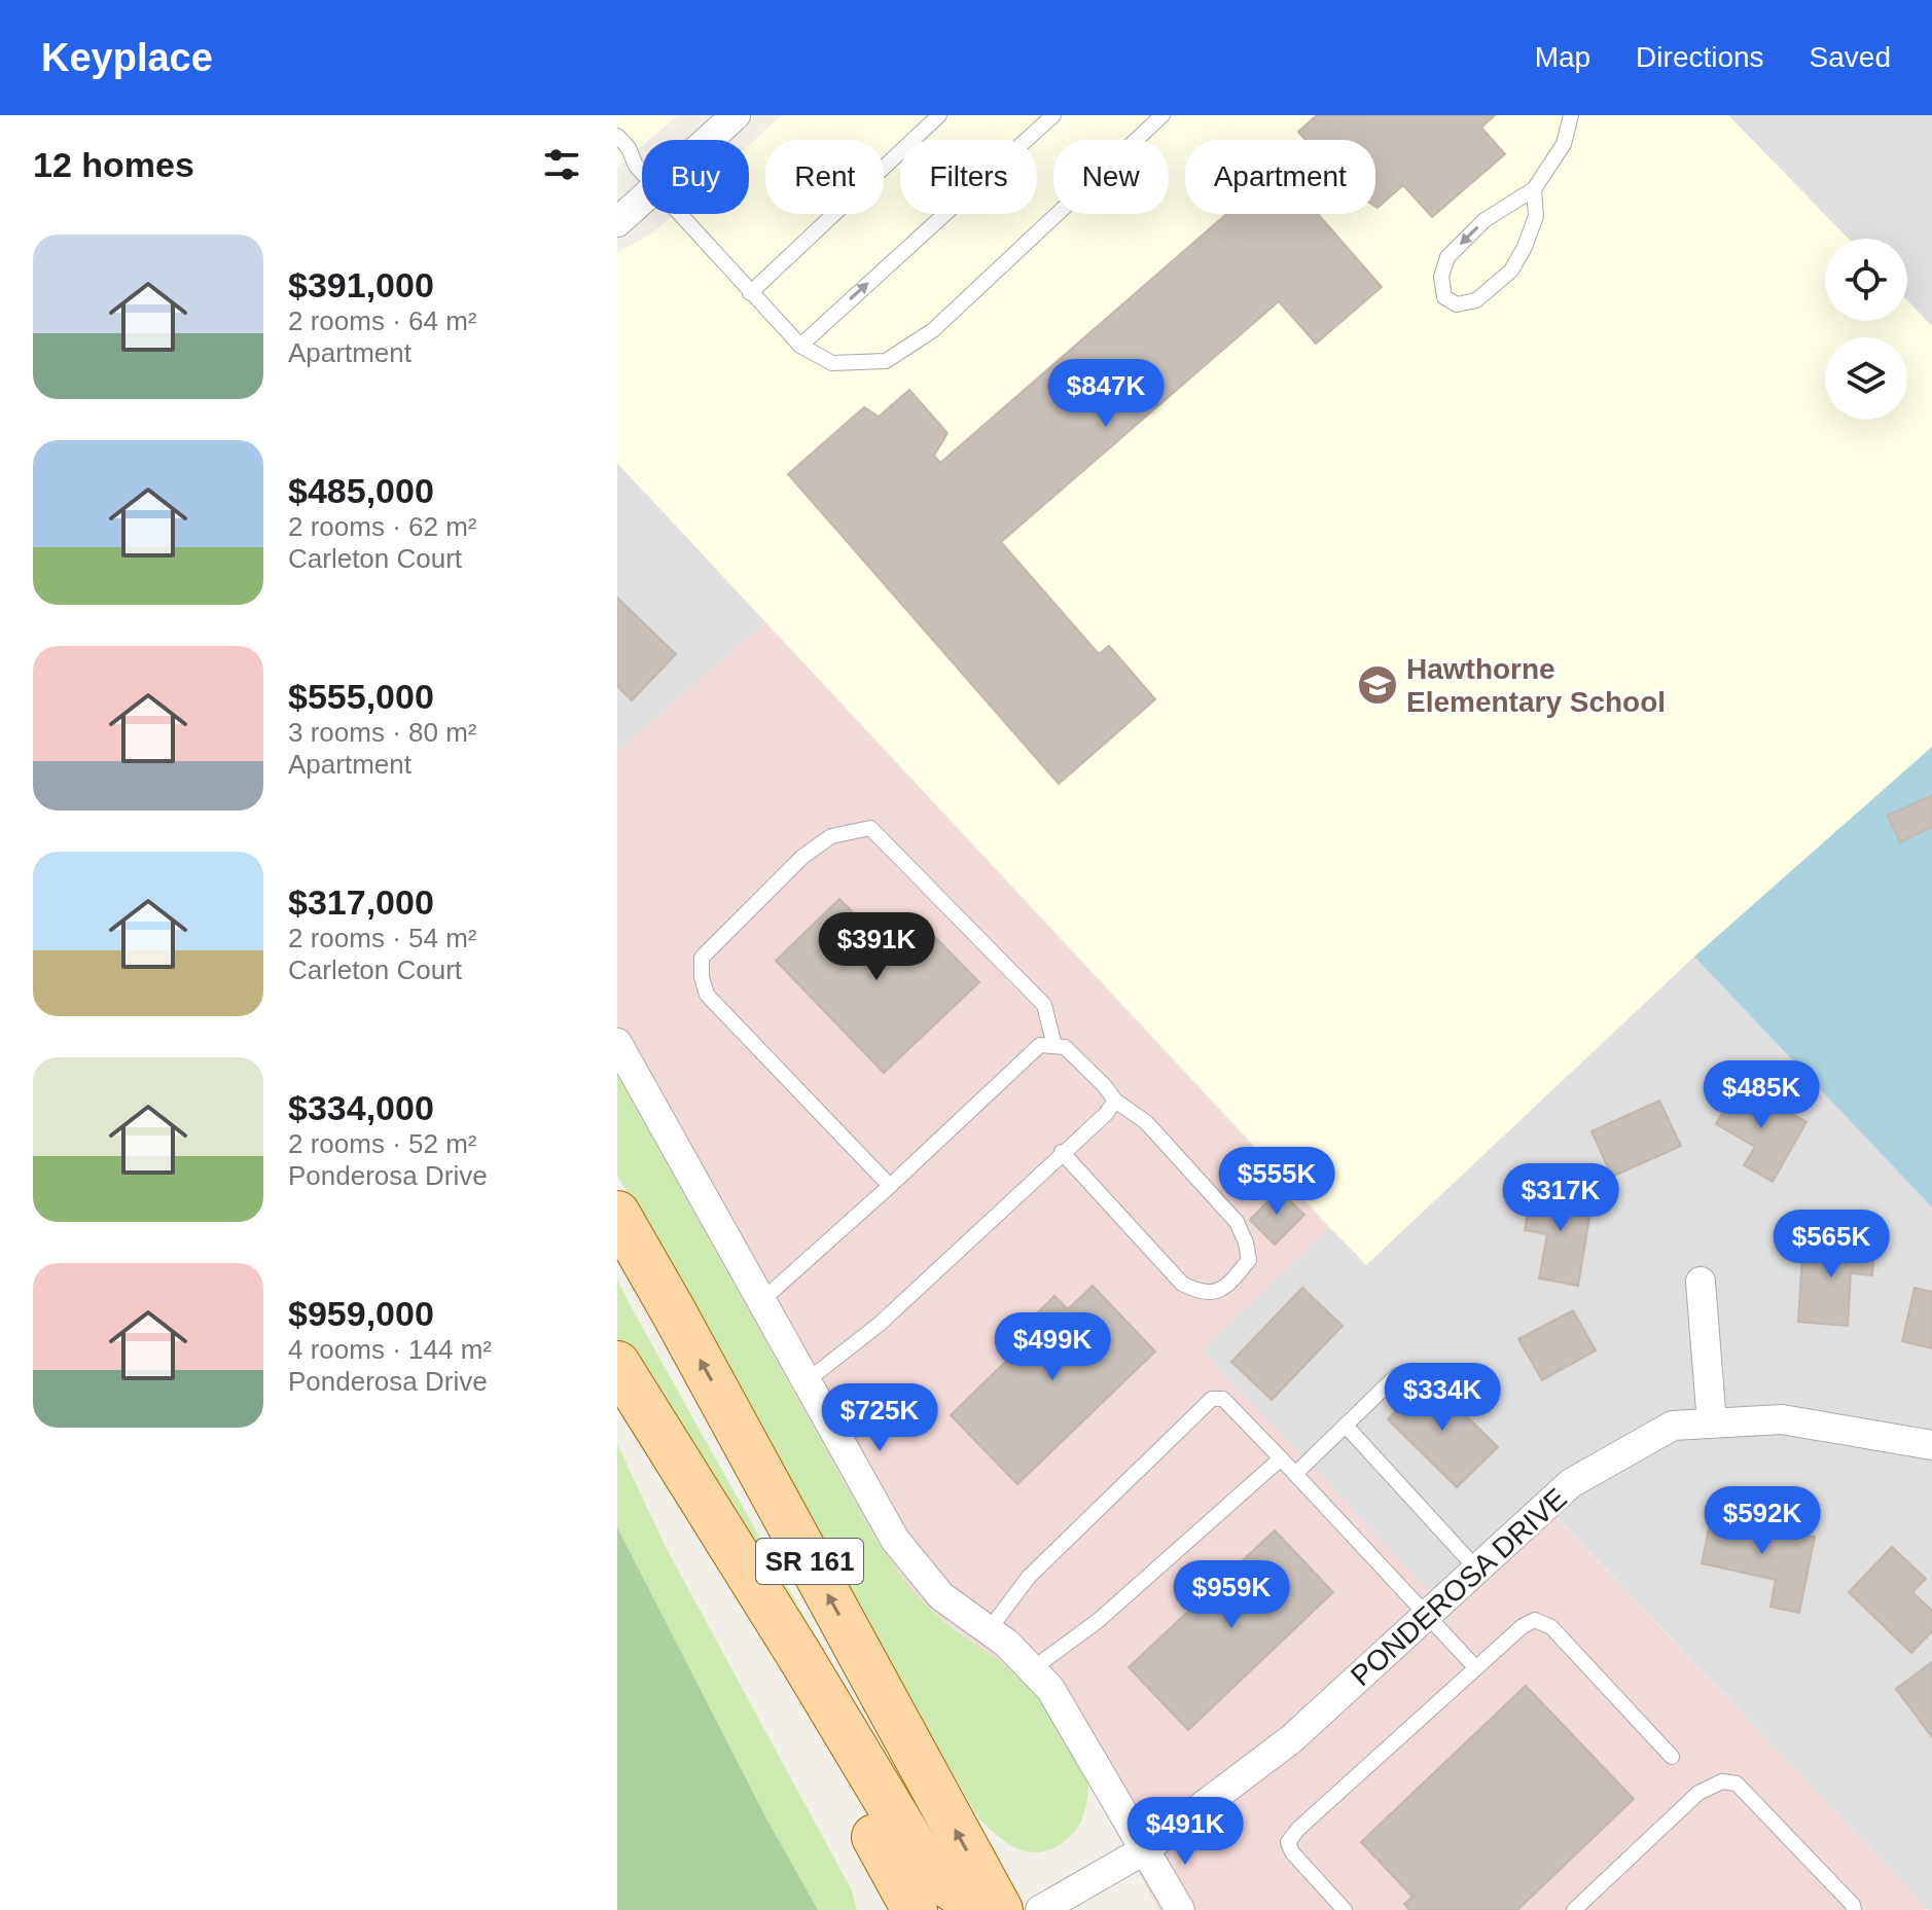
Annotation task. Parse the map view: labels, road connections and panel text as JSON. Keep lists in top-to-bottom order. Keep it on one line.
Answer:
{"streets":{"main road":["SR 161"],"street":["PONDEROSA DRIVE"]},"places":{"school or university":["Hawthorne Elementary School"]},"page":{"header":"Keyplace","nav":["Map","Directions","Saved"],"heading":"12 homes","chip":["Buy","Rent","Filters","New","Apartment"],"list":[{"name":"$391,000","note":"2 rooms · 64 m² · Apartment"},{"name":"$485,000","note":"2 rooms · 62 m² · Carleton Court"},{"name":"$555,000","note":"3 rooms · 80 m² · Apartment"},{"name":"$317,000","note":"2 rooms · 54 m² · Carleton Court"},{"name":"$334,000","note":"2 rooms · 52 m² · Ponderosa Drive"},{"name":"$959,000","note":"4 rooms · 144 m² · Ponderosa Drive"}],"price":["$847K","$391K","$485K","$555K","$317K","$565K","$499K","$334K","$725K","$592K","$959K","$491K"]}}
